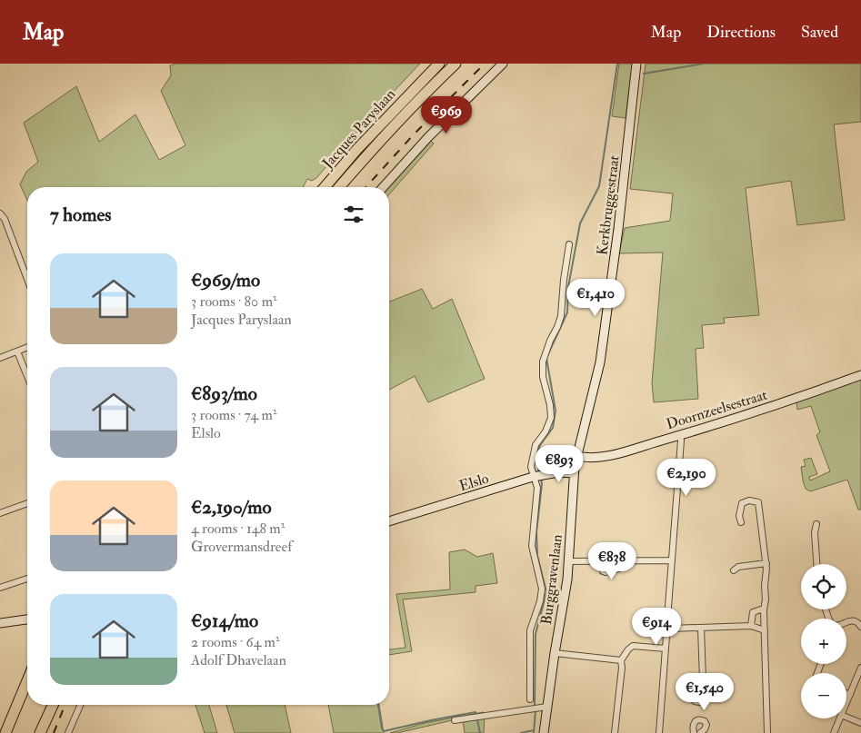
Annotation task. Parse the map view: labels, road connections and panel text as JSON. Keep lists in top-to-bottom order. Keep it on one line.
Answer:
{"streets":{"highway":["Jacques Paryslaan"],"main road":["Kerkbruggestraat","Doornzeelsestraat","Elslo","Burggravenlaan"]},"crossings":[["Kerkbruggestraat","Doornzeelsestraat"],["Kerkbruggestraat","Burggravenlaan"],["Doornzeelsestraat","Burggravenlaan"],["Elslo","Burggravenlaan"]],"page":{"header":"Map","nav":["Map","Directions","Saved"],"price":["€969","€1,410","€893","€2,190","€838","€914","€1,540"],"heading":"7 homes","list":[{"name":"€969/mo","note":"3 rooms · 80 m² · Jacques Paryslaan"},{"name":"€893/mo","note":"3 rooms · 74 m² · Elslo"},{"name":"€2,190/mo","note":"4 rooms · 148 m² · Grovermansdreef"},{"name":"€914/mo","note":"2 rooms · 64 m² · Adolf Dhavelaan"}],"map_buttons":["+","−"]}}
